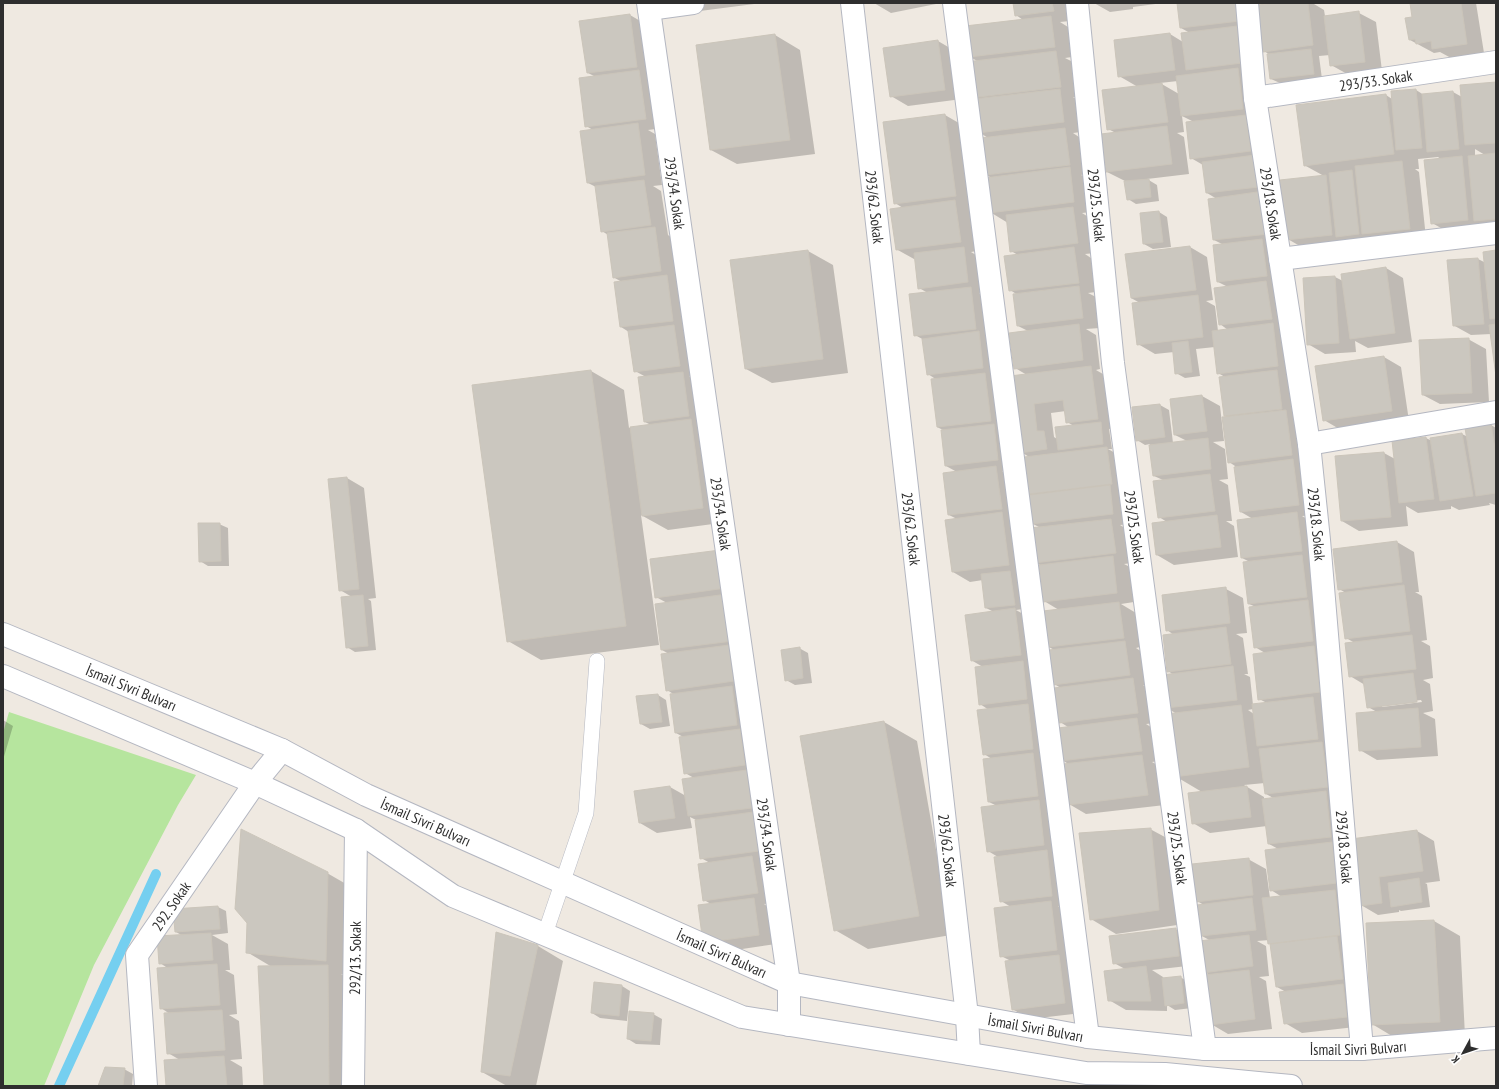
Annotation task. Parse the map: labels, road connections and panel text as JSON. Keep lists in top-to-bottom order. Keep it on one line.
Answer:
{"streets":{"street":["293/33. Sokak","293/34. Sokak","293/18. Sokak","293/25. Sokak","293/62. Sokak","İsmail Sivri Bulvarı","292. Sokak","292/13. Sokak"]},"crossings":[["293/33. Sokak","293/18. Sokak"],["293/34. Sokak","İsmail Sivri Bulvarı"],["293/18. Sokak","İsmail Sivri Bulvarı"],["293/25. Sokak","İsmail Sivri Bulvarı"],["293/62. Sokak","İsmail Sivri Bulvarı"],["İsmail Sivri Bulvarı","292. Sokak"]],"north":"bottom left"}
